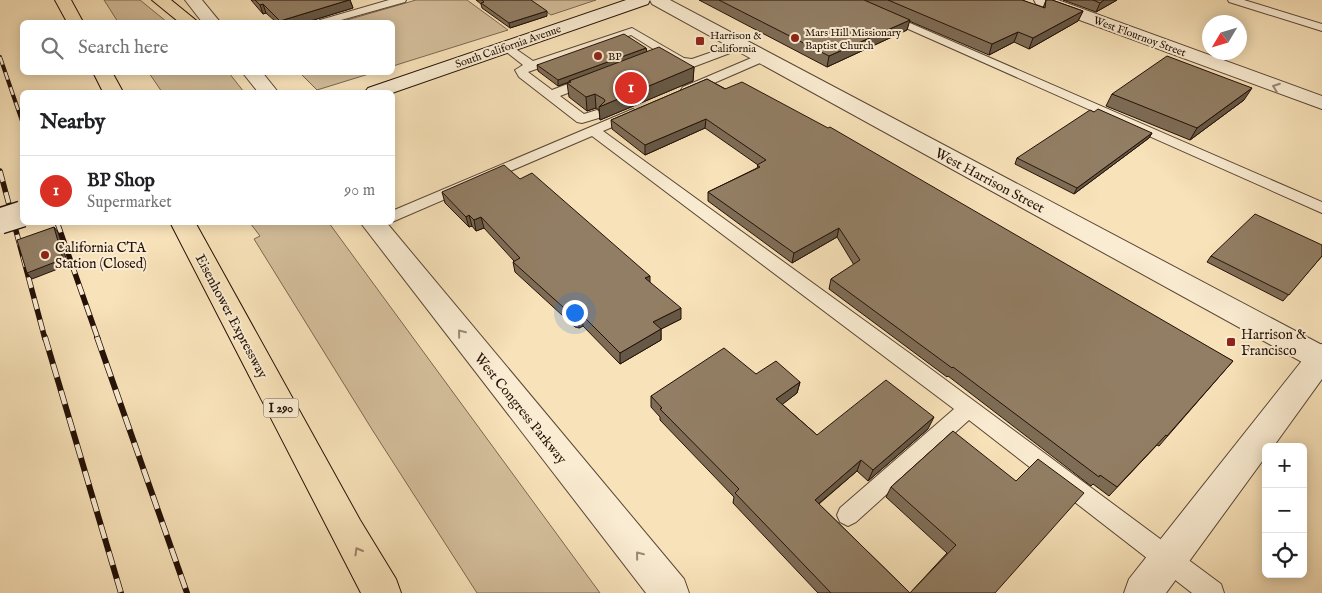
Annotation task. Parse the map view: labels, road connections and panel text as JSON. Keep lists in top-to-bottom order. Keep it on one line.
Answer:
{"streets":{"highway":["Eisenhower Expressway","I 290"],"street":["West Flournoy Street","South California Avenue","West Harrison Street","West Congress Parkway"]},"one_way":["West Flournoy Street","Eisenhower Expressway","West Congress Parkway"],"places":{"other":["Mars Hill Missionary Baptist Church","BP","California CTA Station (Closed)"],"transit":["Harrison & California","Harrison & Francisco"]},"north":"bottom left","page":{"search":"Search here","pins":"1","heading":"Nearby","list":[{"mark":"1","name":"BP Shop","note":"Supermarket","value":"90 m"}],"map_buttons":["+","−"]}}
